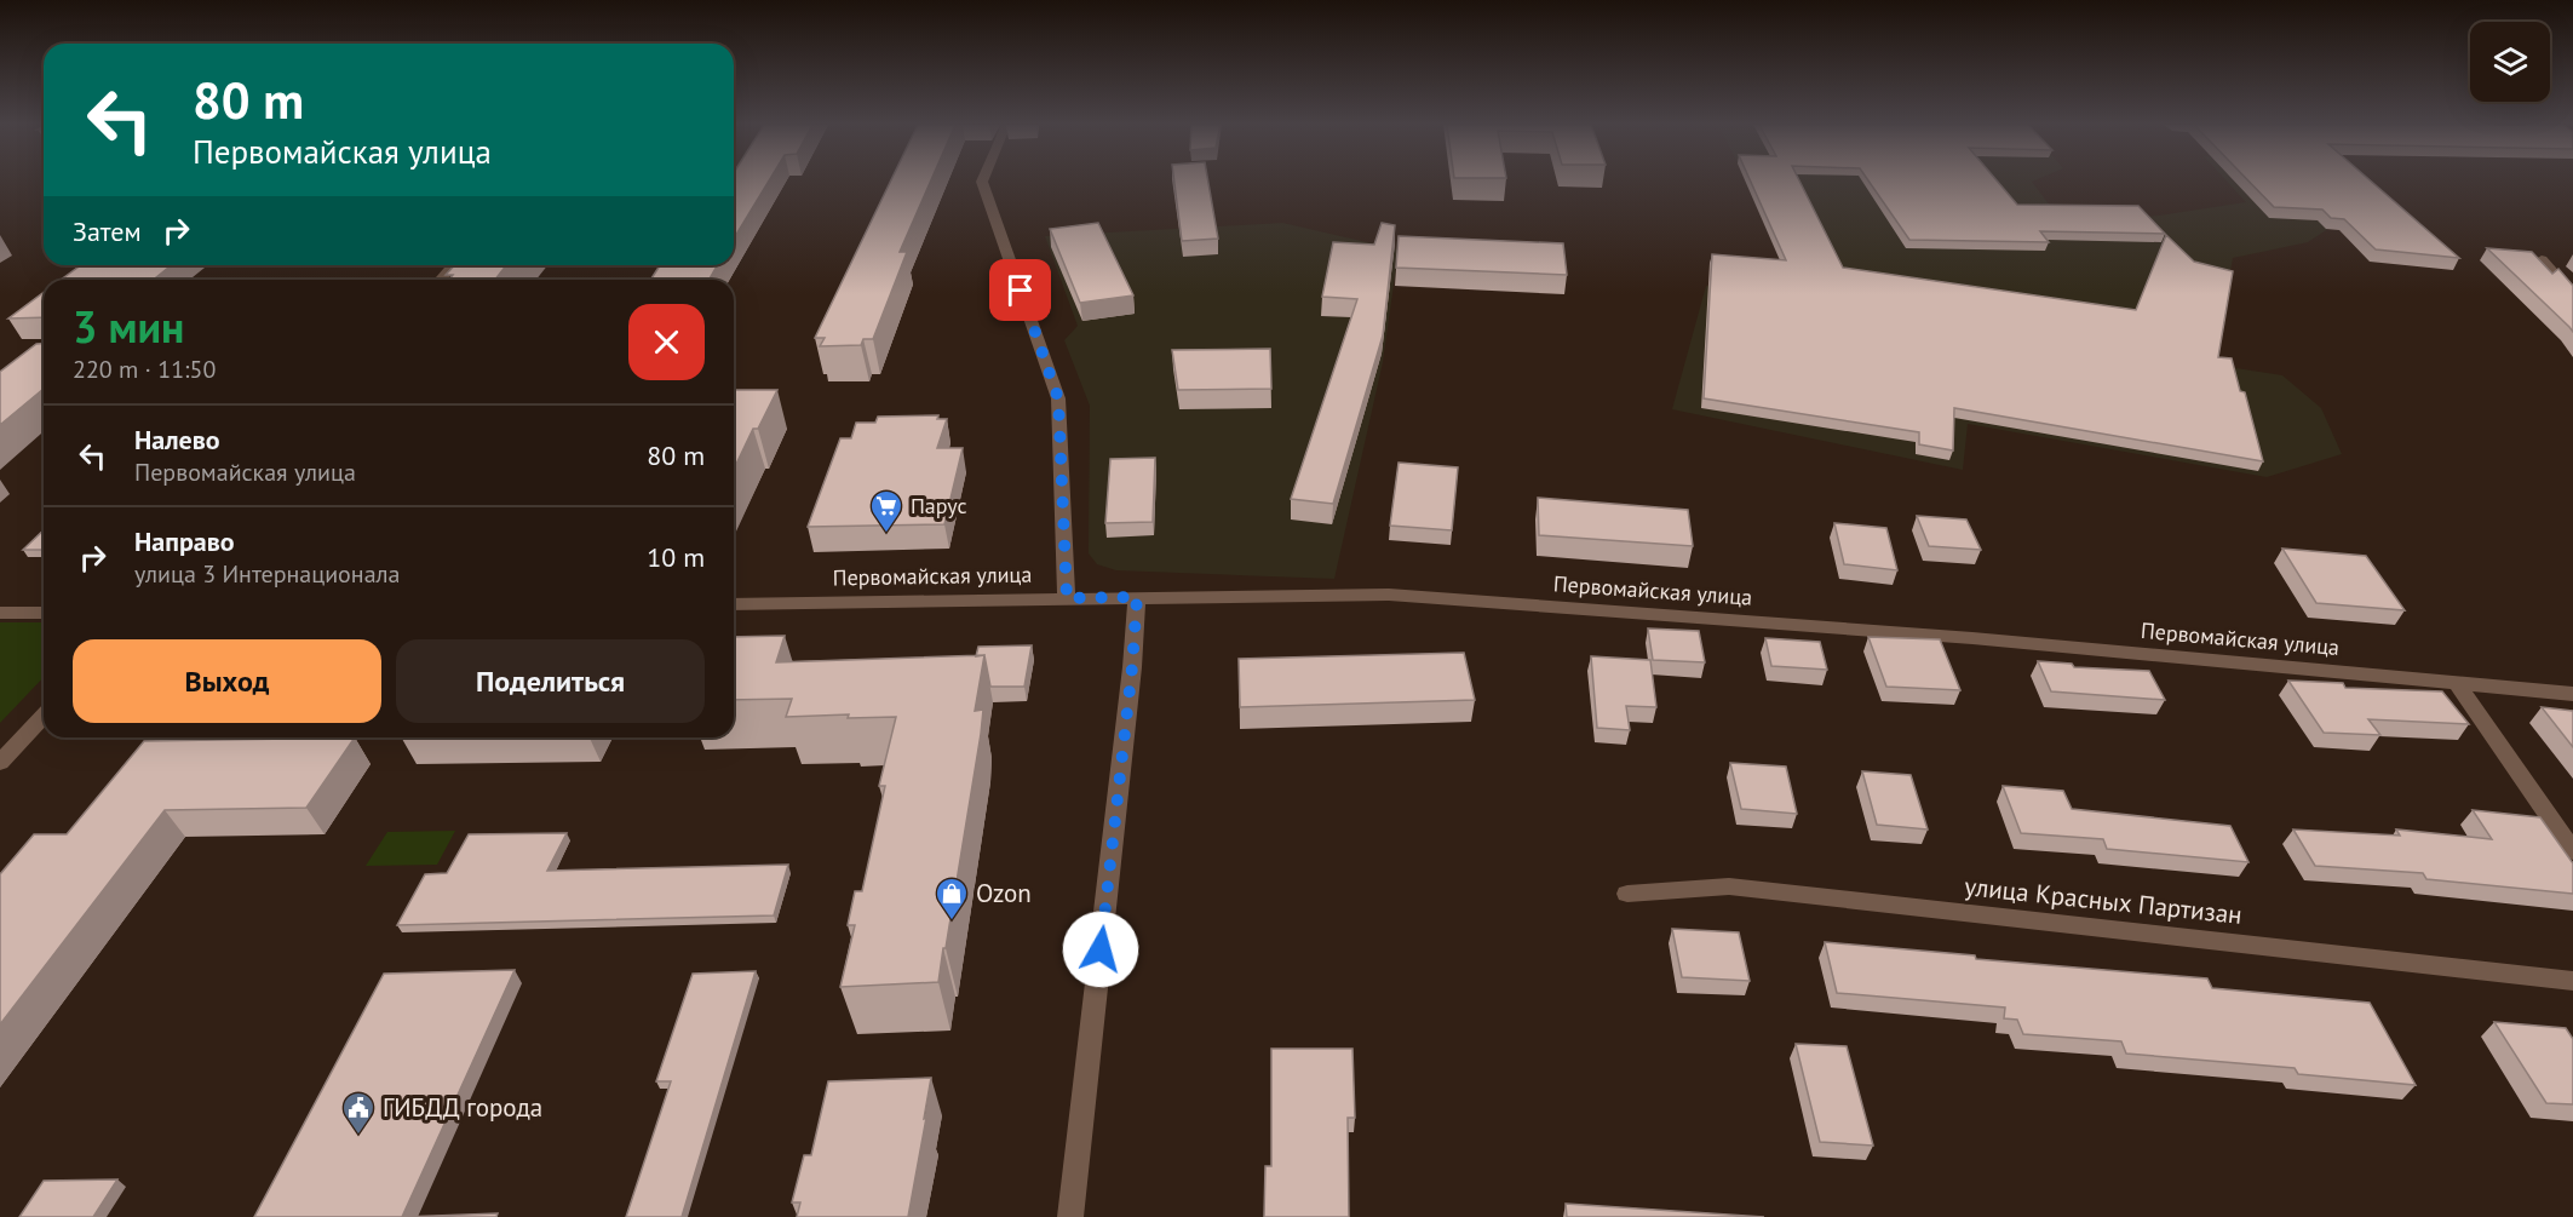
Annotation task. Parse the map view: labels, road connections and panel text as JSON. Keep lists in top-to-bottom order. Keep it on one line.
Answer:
{"streets":{"street":["Первомайская улица","улица Красных Партизан"]},"places":{"supermarket":["Парус"],"shop":["Ozon"],"public building":["ГИБДД города"]},"page":{"turn":["80 m","Первомайская улица"],"then":"Затем","heading":["3 мин","220 m · 11:50"],"list":[{"name":"Налево","note":"Первомайская улица","value":"80 m"},{"name":"Направо","note":"улица 3 Интернационала","value":"10 m"}],"buttons":["Выход","Поделиться"]}}
